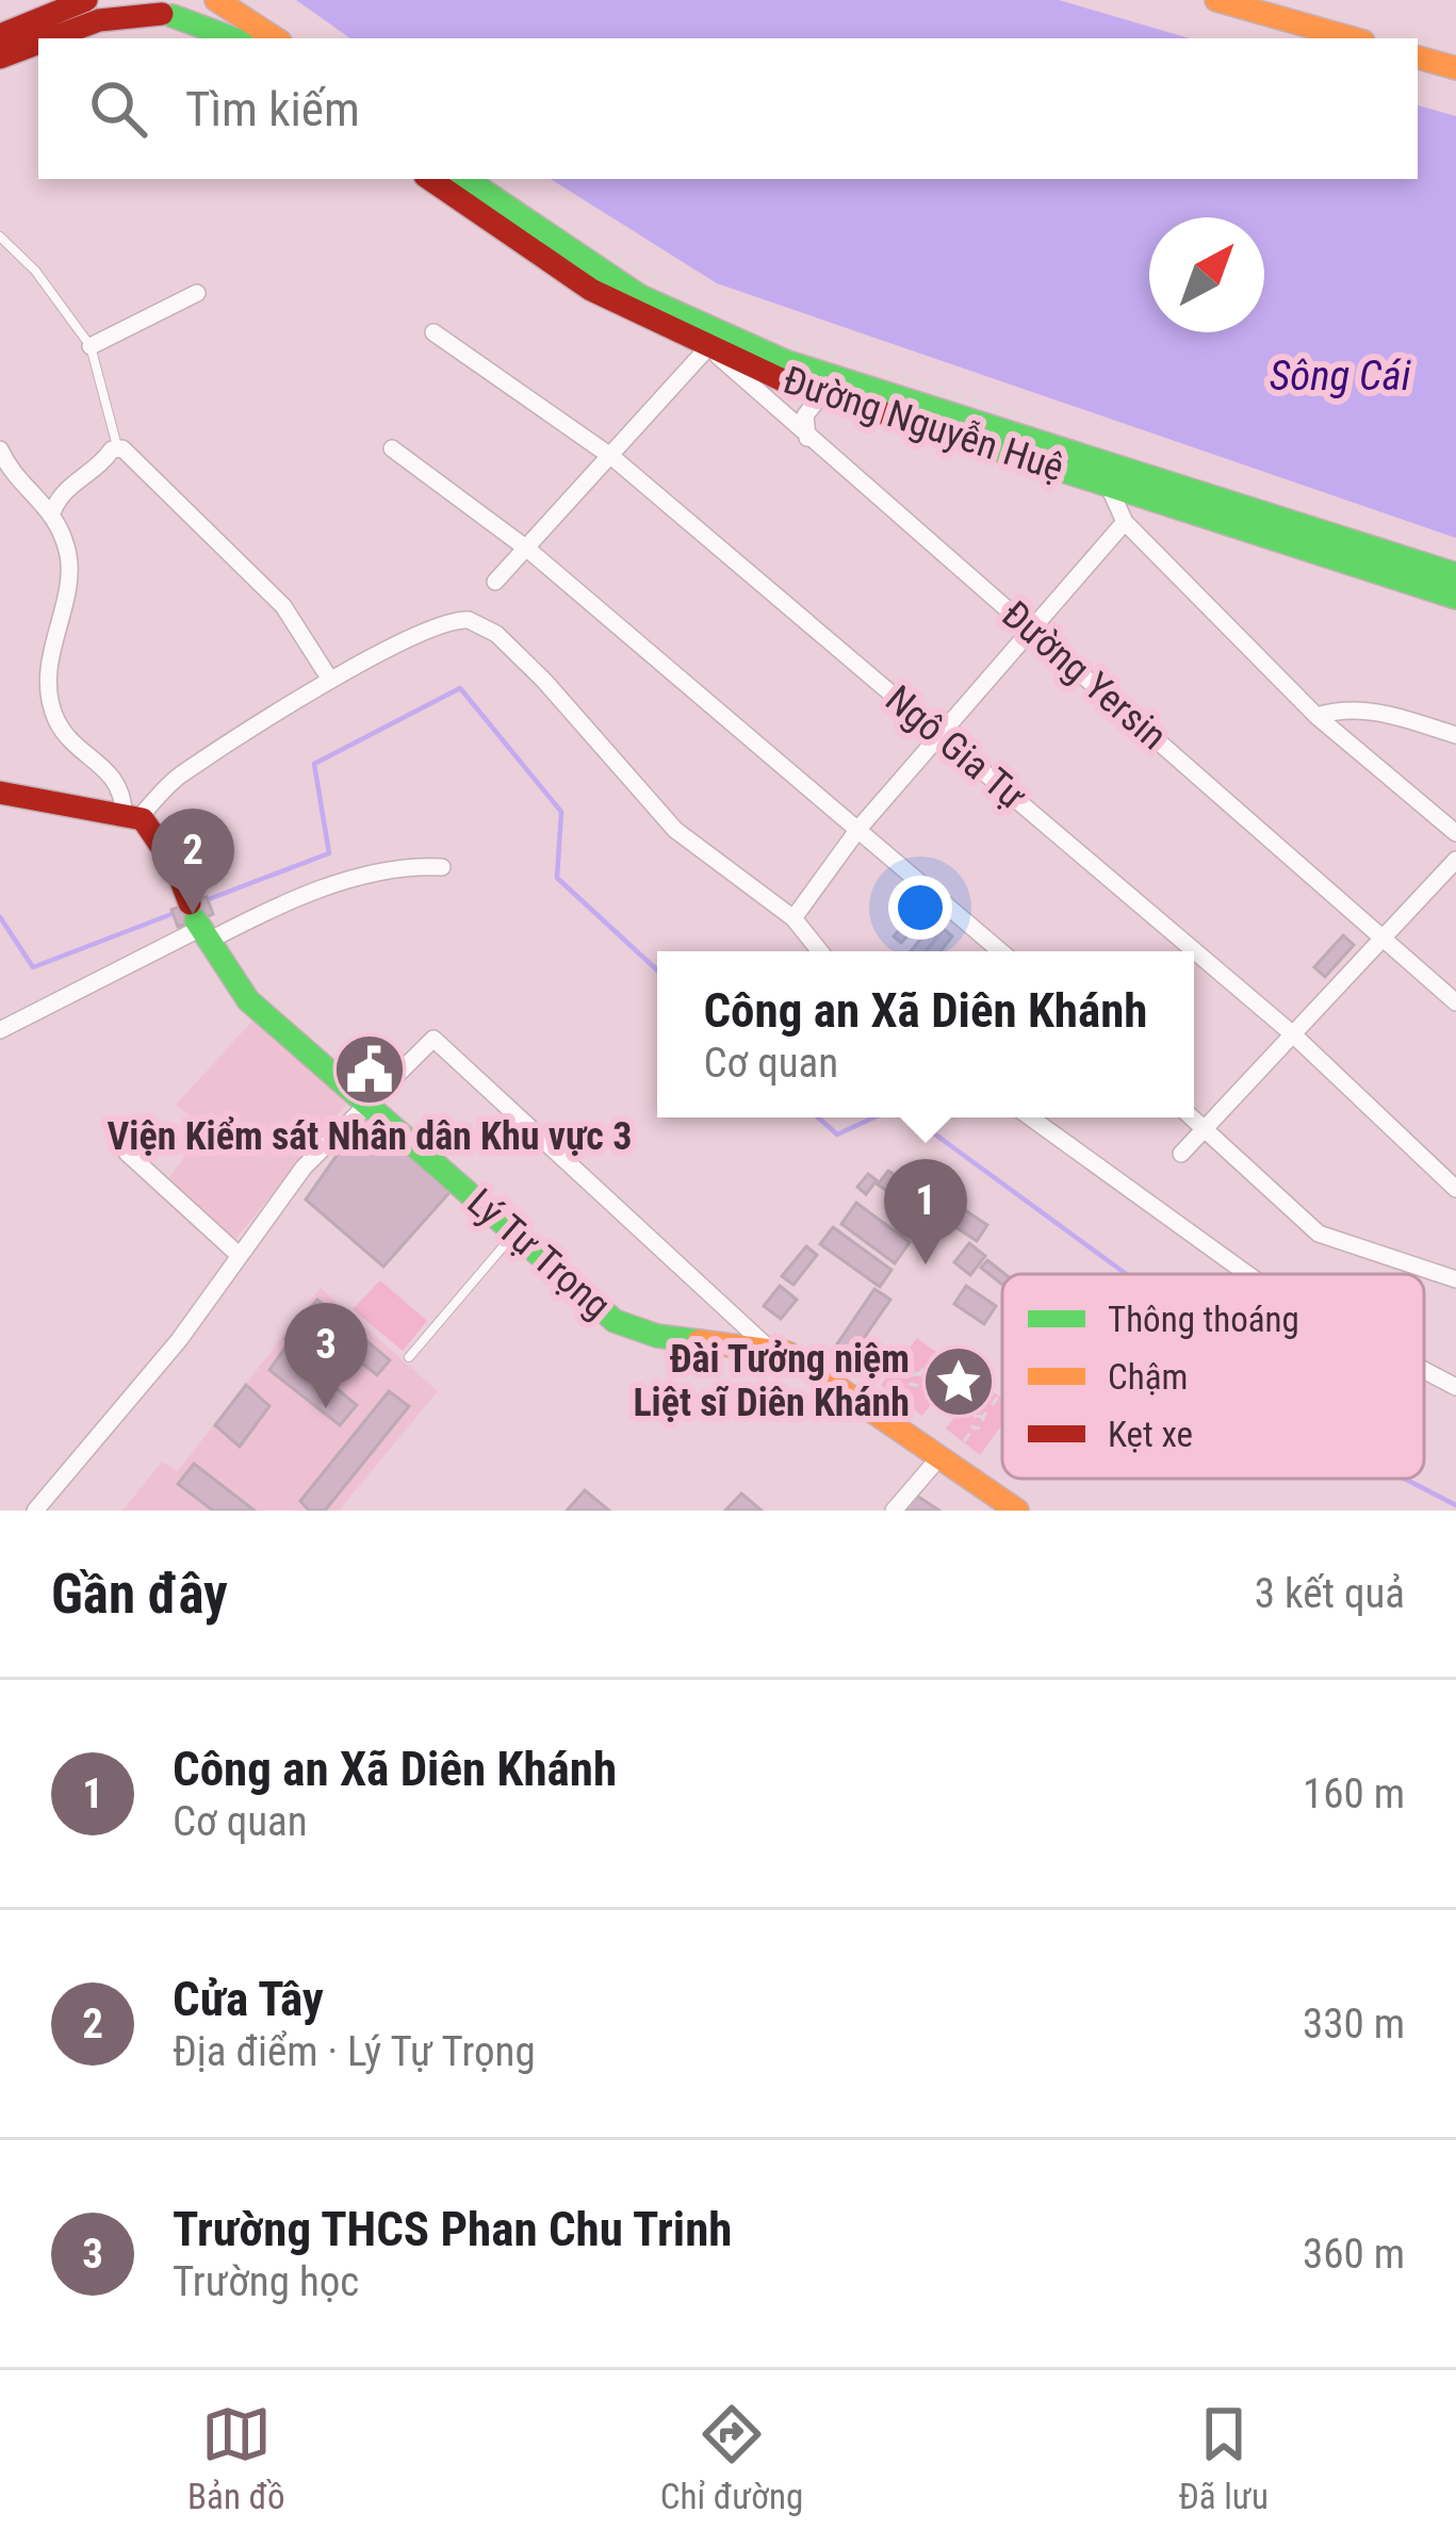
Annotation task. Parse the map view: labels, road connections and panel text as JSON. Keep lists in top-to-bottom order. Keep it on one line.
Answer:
{"streets":{"main road":["Đường Nguyễn Huệ","Lý Tự Trọng"],"street":["Đường Yersin","Ngô Gia Tự"]},"crossings":[["Đường Nguyễn Huệ","Đường Yersin"]],"water":["Sông Cái"],"places":{"public building":["Viện Kiểm sát Nhân dân Khu vực 3"],"place":["Đài Tưởng niệm Liệt sĩ Diên Khánh"]},"legend":["Thông thoáng","Chậm","Kẹt xe"],"north":"top right","page":{"search":"Tìm kiếm","pins":["2","1","3"],"popup":["Công an Xã Diên Khánh","Cơ quan"],"heading":["Gần đây","3 kết quả"],"list":[{"mark":"1","name":"Công an Xã Diên Khánh","note":"Cơ quan","value":"160 m"},{"mark":"2","name":"Cửa Tây","note":"Địa điểm · Lý Tự Trọng","value":"330 m"},{"mark":"3","name":"Trường THCS Phan Chu Trinh","note":"Trường học","value":"360 m"}],"nav":["Bản đồ","Chỉ đường","Đã lưu"]}}
